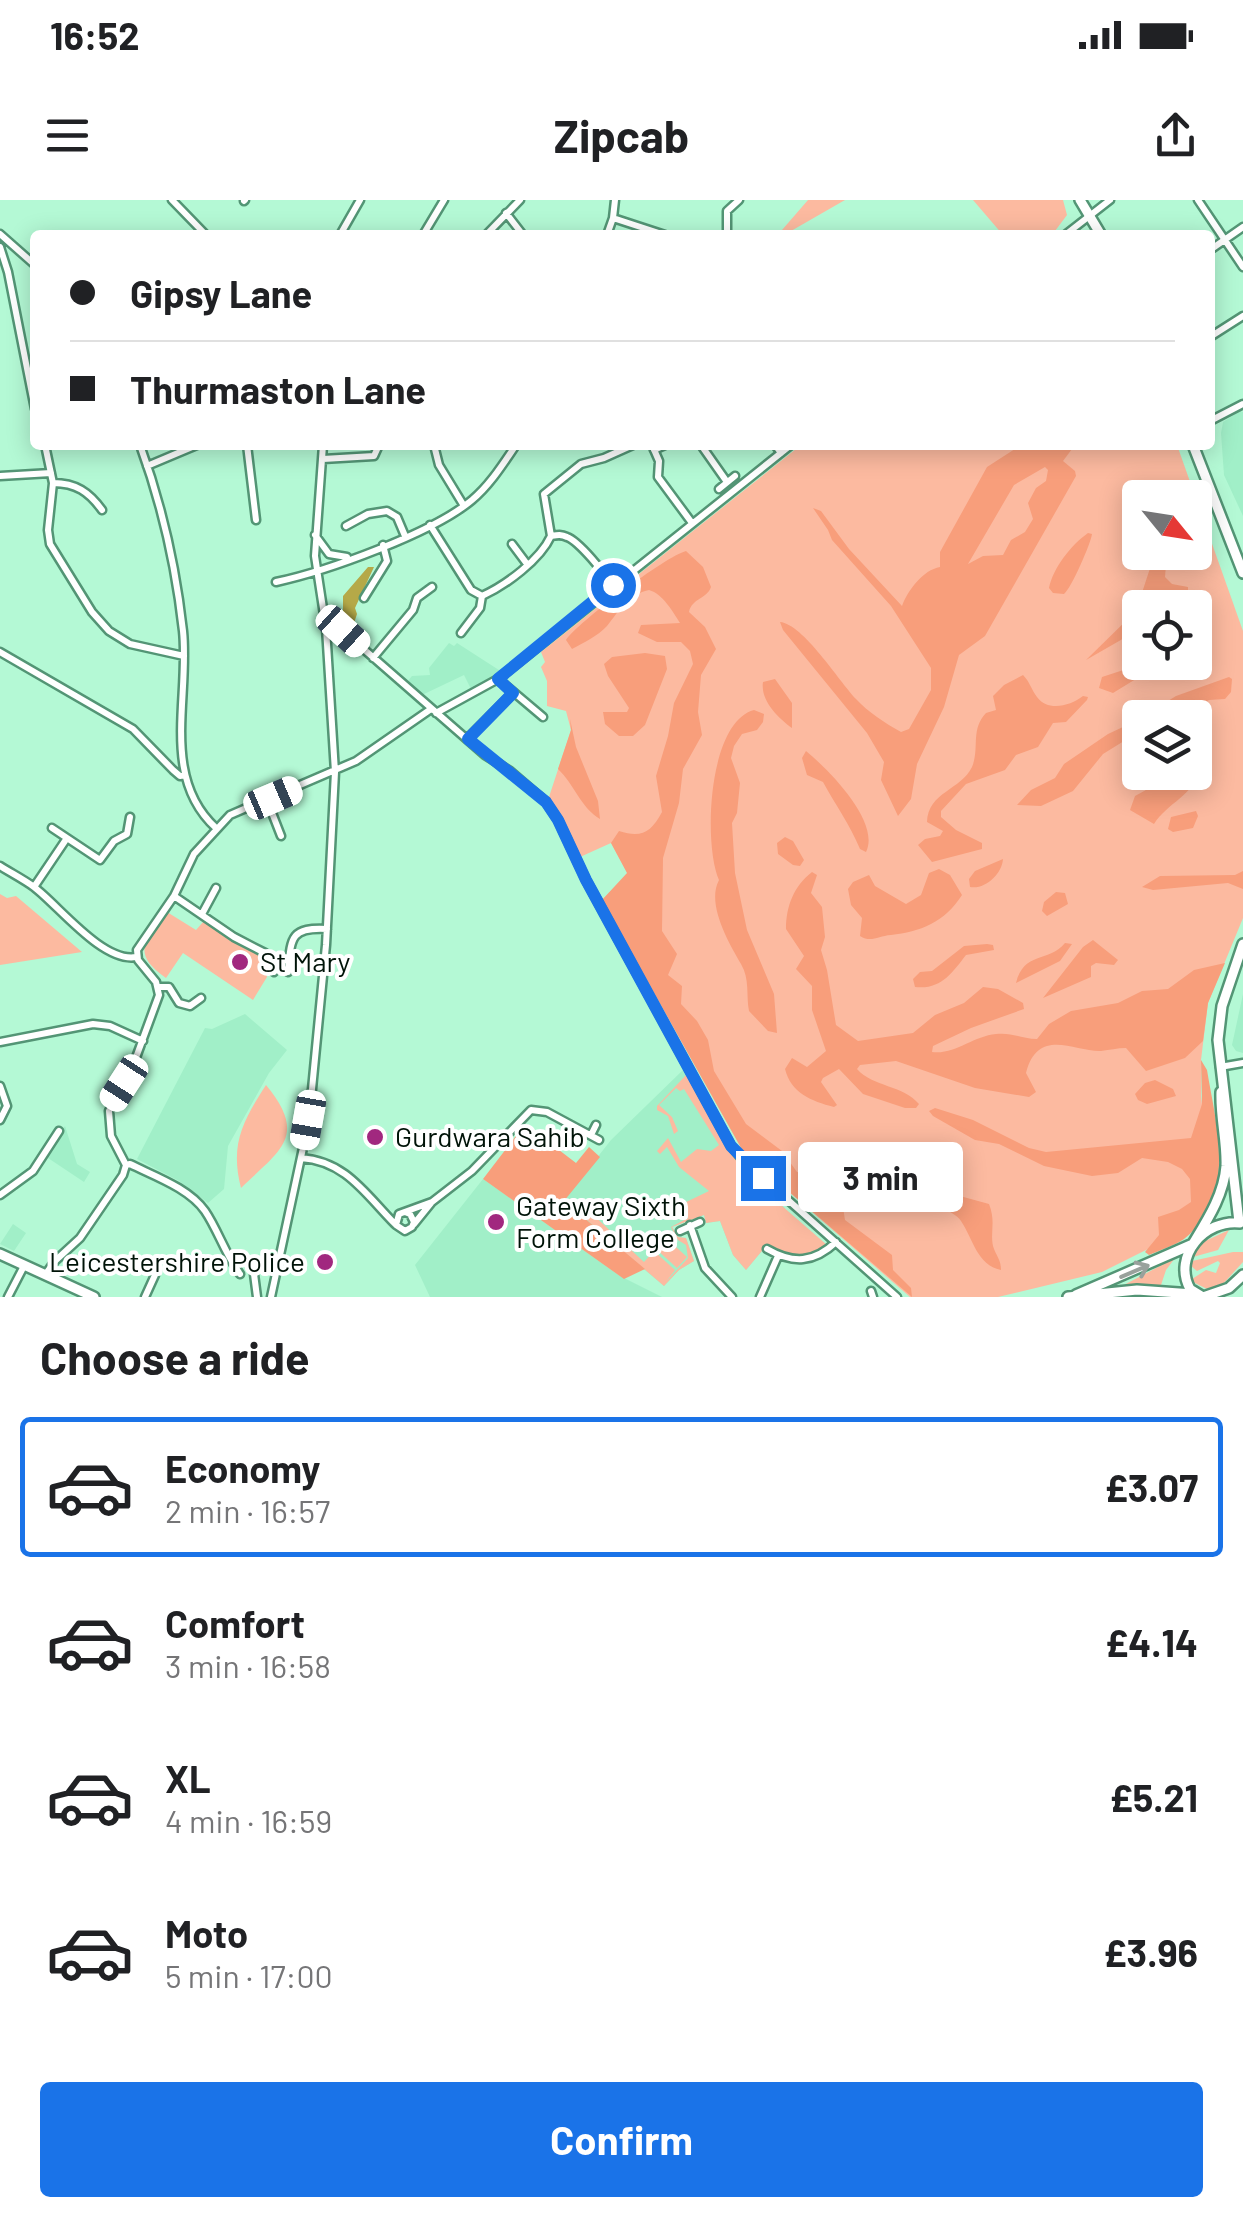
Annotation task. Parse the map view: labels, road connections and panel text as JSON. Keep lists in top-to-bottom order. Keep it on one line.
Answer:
{"places":["St Mary","Gurdwara Sahib","Gateway Sixth Form College","Leicestershire Police"],"north":"bottom right","page":{"status":"16:52","header":"Zipcab","banner":["Gipsy Lane","Thurmaston Lane"],"bubble":"3 min","heading":"Choose a ride","list":[{"name":"Economy","note":"2 min · 16:57","value":"£3.07"},{"name":"Comfort","note":"3 min · 16:58","value":"£4.14"},{"name":"XL","note":"4 min · 16:59","value":"£5.21"},{"name":"Moto","note":"5 min · 17:00","value":"£3.96"}],"buttons":"Confirm"}}
